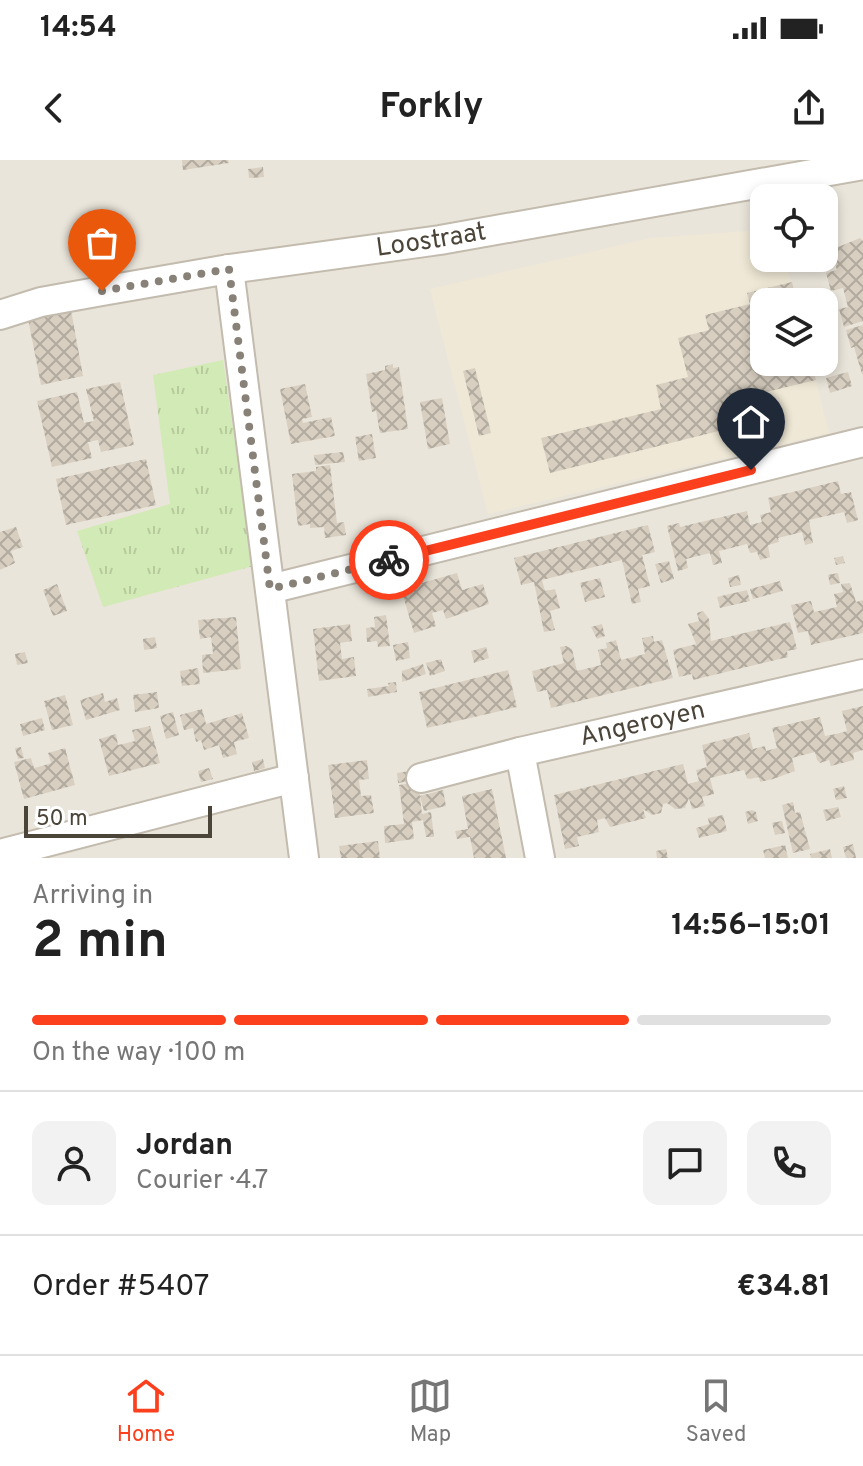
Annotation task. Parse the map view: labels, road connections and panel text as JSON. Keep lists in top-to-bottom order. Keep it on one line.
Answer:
{"streets":{"street":["Loostraat","Angeroyen"]},"scale_bar":"50 m","page":{"status":"14:54","header":"Forkly","scale":"50 m","heading":["2 min","Arriving in","14:56–15:01"],"panel":["Jordan","Courier · 4.7","Order #5407","€34.81"],"bar":"On the way · 100 m","tabs":["Home","Map","Saved"]}}
